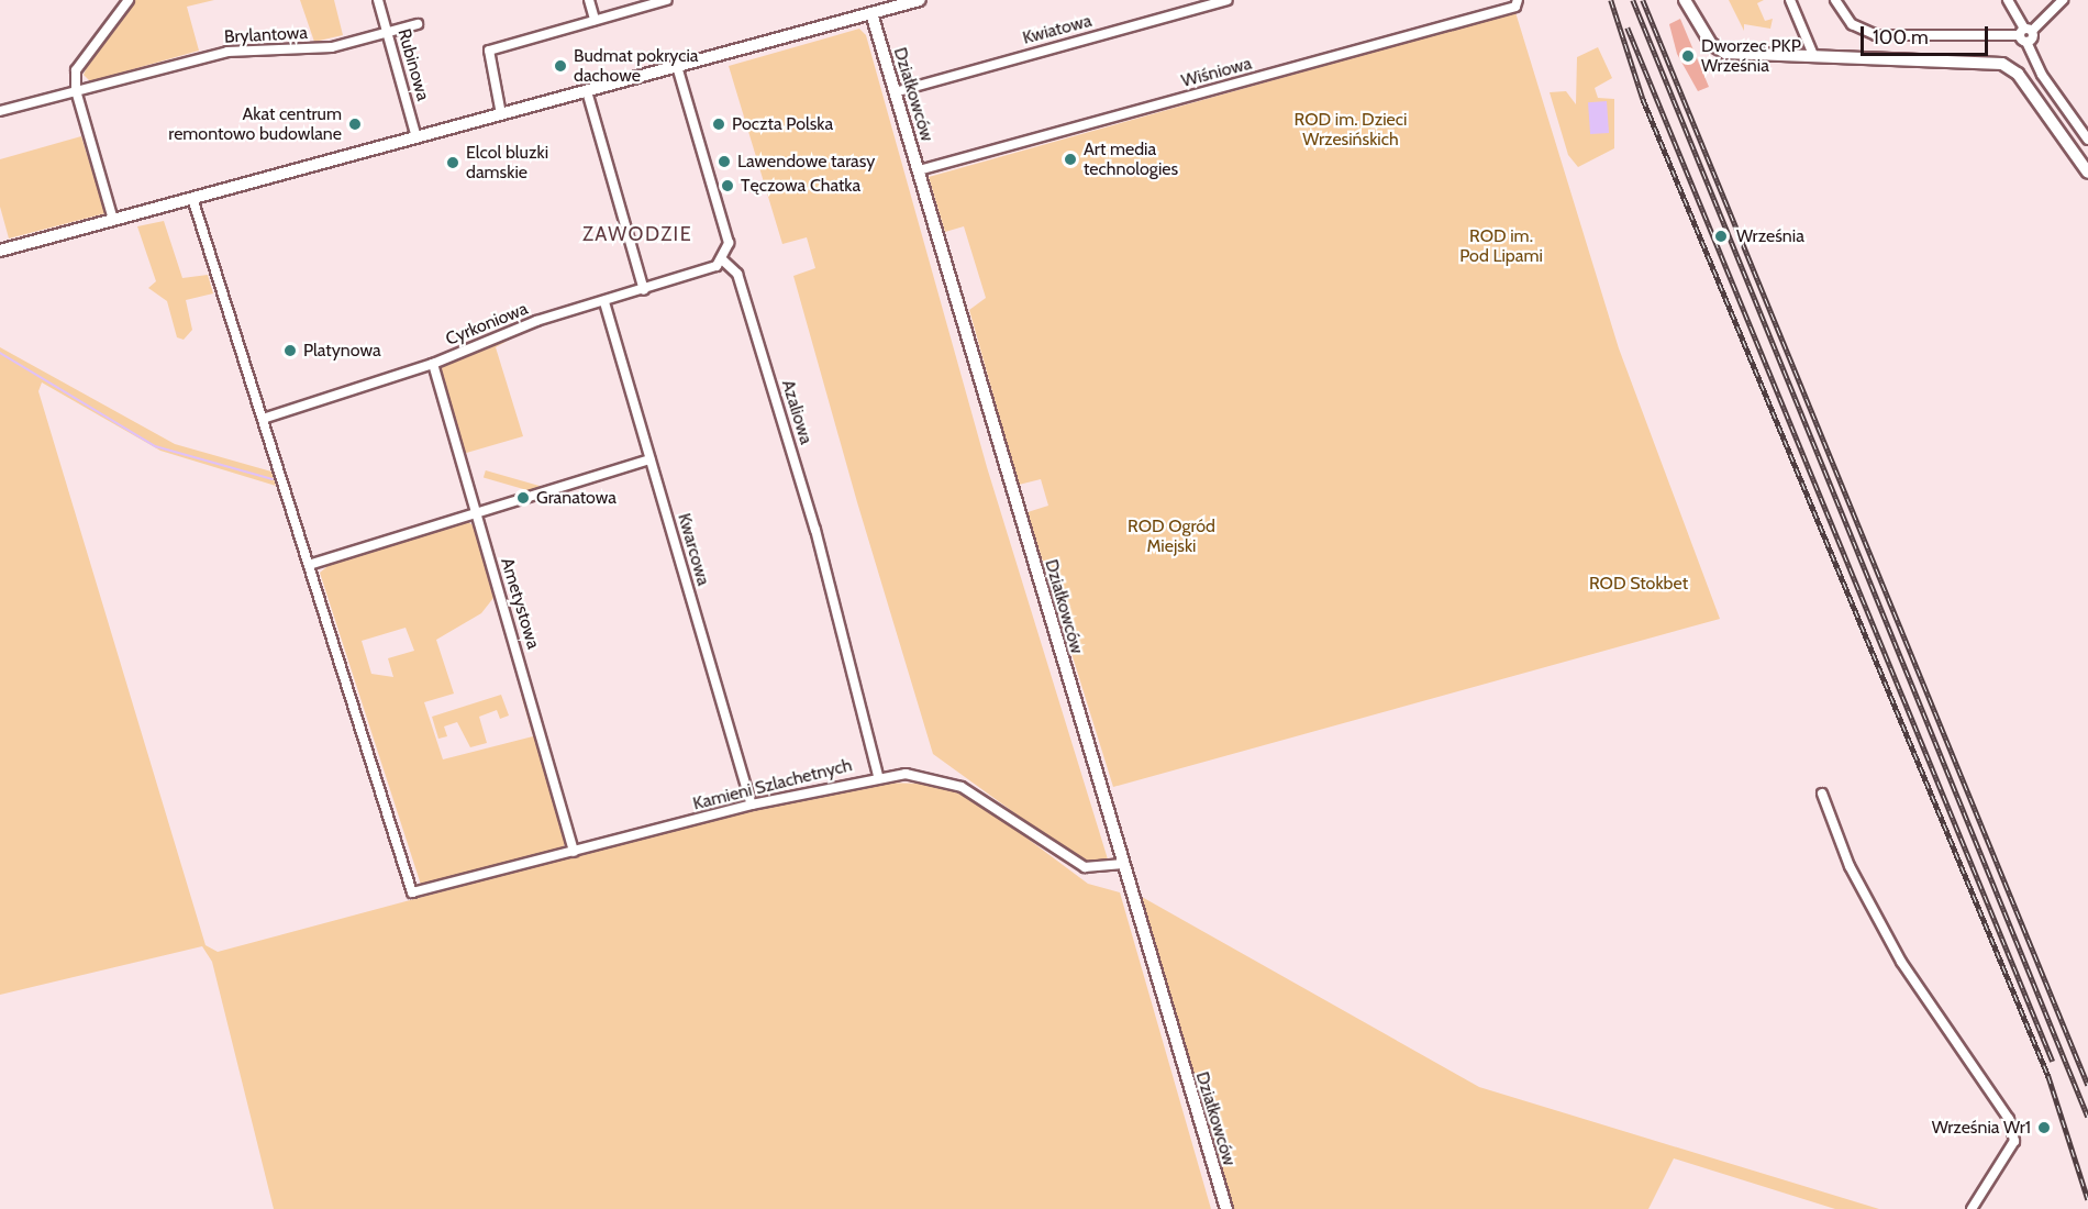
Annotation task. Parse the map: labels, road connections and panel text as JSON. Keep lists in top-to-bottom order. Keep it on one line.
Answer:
{"streets":{"street":["Kwiatowa","Brylantowa","Rubinowa","Wiśniowa","Działkowców","Cyrkoniowa","Azaliowa","Kwarcowa","Ametystowa","Kamieni Szlachetnych"]},"crossings":[["Kwiatowa","Działkowców"],["Brylantowa","Rubinowa"],["Wiśniowa","Działkowców"],["Działkowców","Kamieni Szlachetnych"],["Cyrkoniowa","Azaliowa"],["Cyrkoniowa","Kwarcowa"],["Cyrkoniowa","Ametystowa"],["Azaliowa","Kamieni Szlachetnych"],["Kwarcowa","Kamieni Szlachetnych"],["Ametystowa","Kamieni Szlachetnych"]],"districts":["ZAWODZIE"],"parks":["ROD im. Dzieci Wrzesińskich","ROD im. Pod Lipami","ROD Ogród Miejski","ROD Stokbet"],"places":["Dworzec PKP Września","Budmat pokrycia dachowe","Akat centrum remontowo budowlane","Poczta Polska","Art media technologies","Lawendowe tarasy","Elcol bluzki damskie","Tęczowa Chatka","Września","Platynowa","Granatowa","Września Wr1"],"scale_bar":"100 m"}
